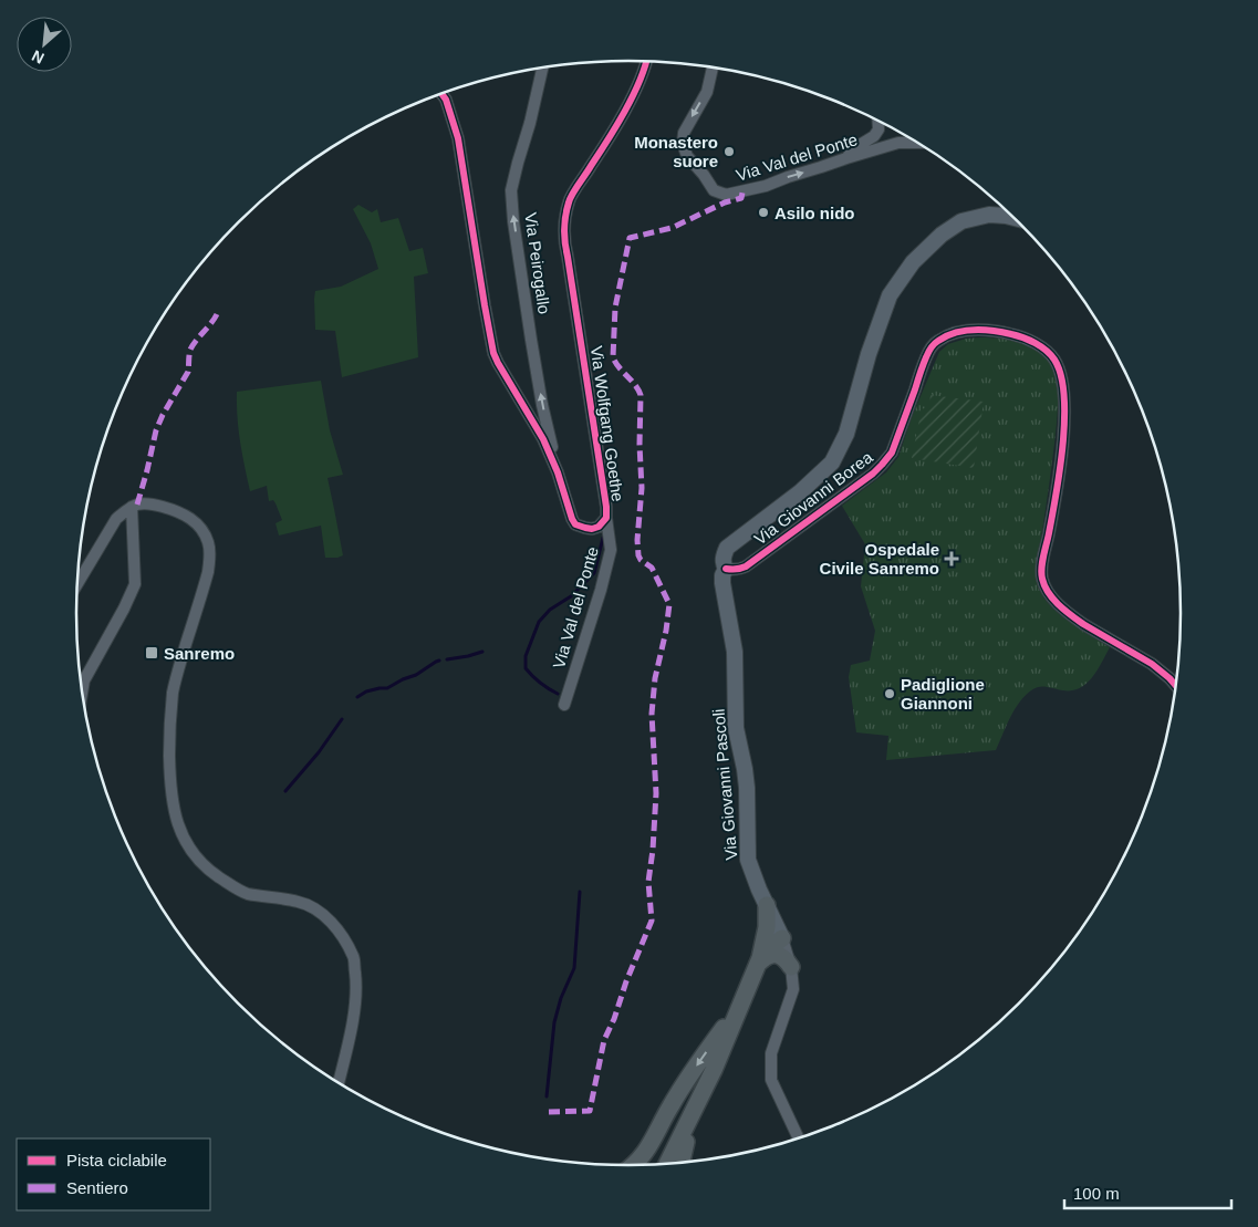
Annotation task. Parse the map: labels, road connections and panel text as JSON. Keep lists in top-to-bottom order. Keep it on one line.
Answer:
{"streets":{"main road":["Via Giovanni Borea","Via Giovanni Pascoli"],"street":["Via Val del Ponte","Via Peirogallo","Via Wolfgang Goethe"]},"crossings":[["Via Val del Ponte","Via Wolfgang Goethe"],["Via Peirogallo","Via Wolfgang Goethe"],["Via Giovanni Borea","Via Giovanni Pascoli"]],"one_way":["Via Peirogallo"],"places":{"other":["Monastero suore","Asilo nido","Padiglione Giannoni"],"health":["Ospedale Civile Sanremo"],"transit":["Sanremo"]},"legend":["Pista ciclabile","Sentiero"],"scale_bar":"100 m","north":"bottom left"}
